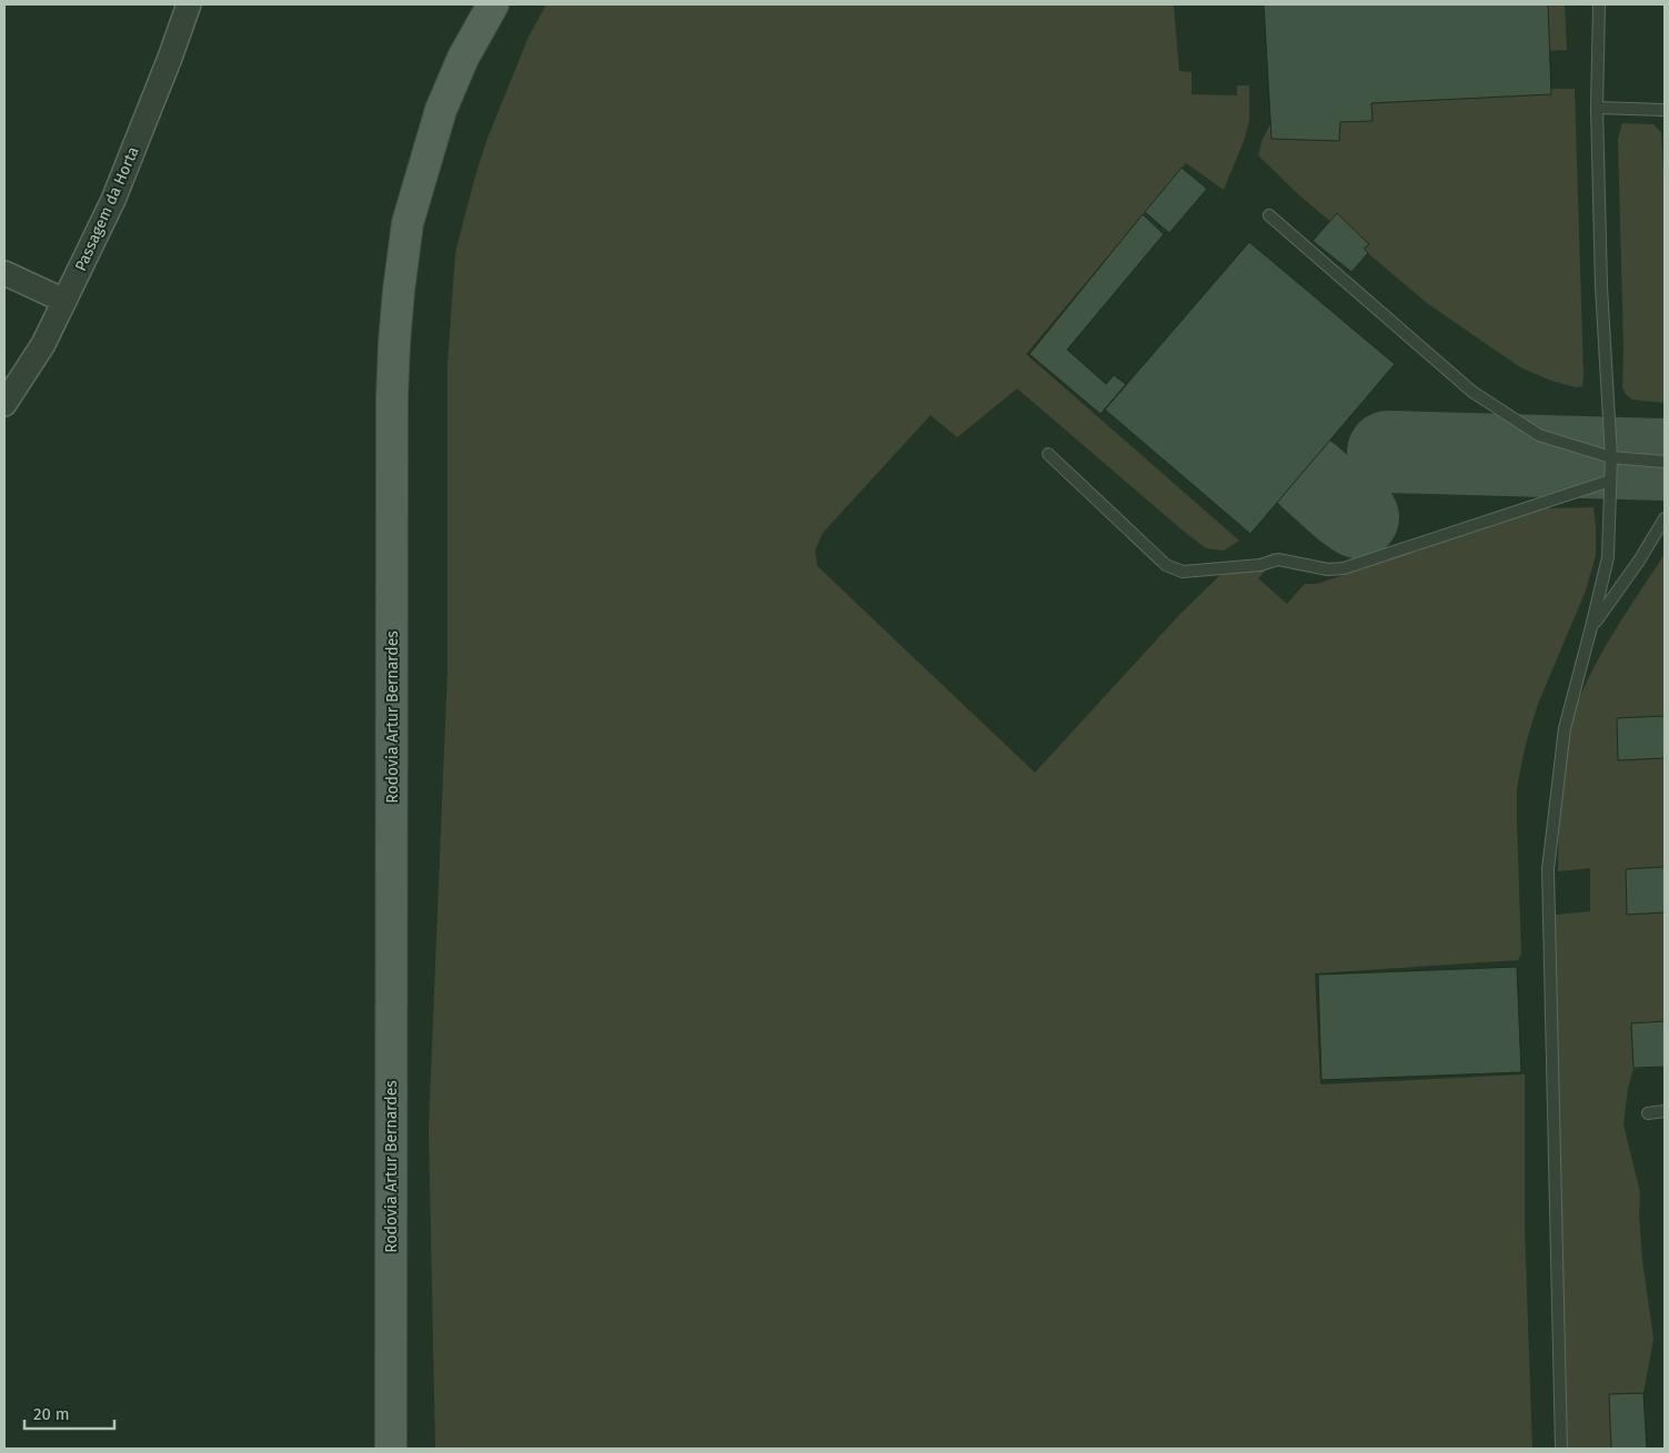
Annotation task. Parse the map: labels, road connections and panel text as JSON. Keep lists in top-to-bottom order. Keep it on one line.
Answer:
{"streets":{"main road":["Rodovia Artur Bernardes"],"street":["Passagem da Horta"]},"scale_bar":"20 m"}
